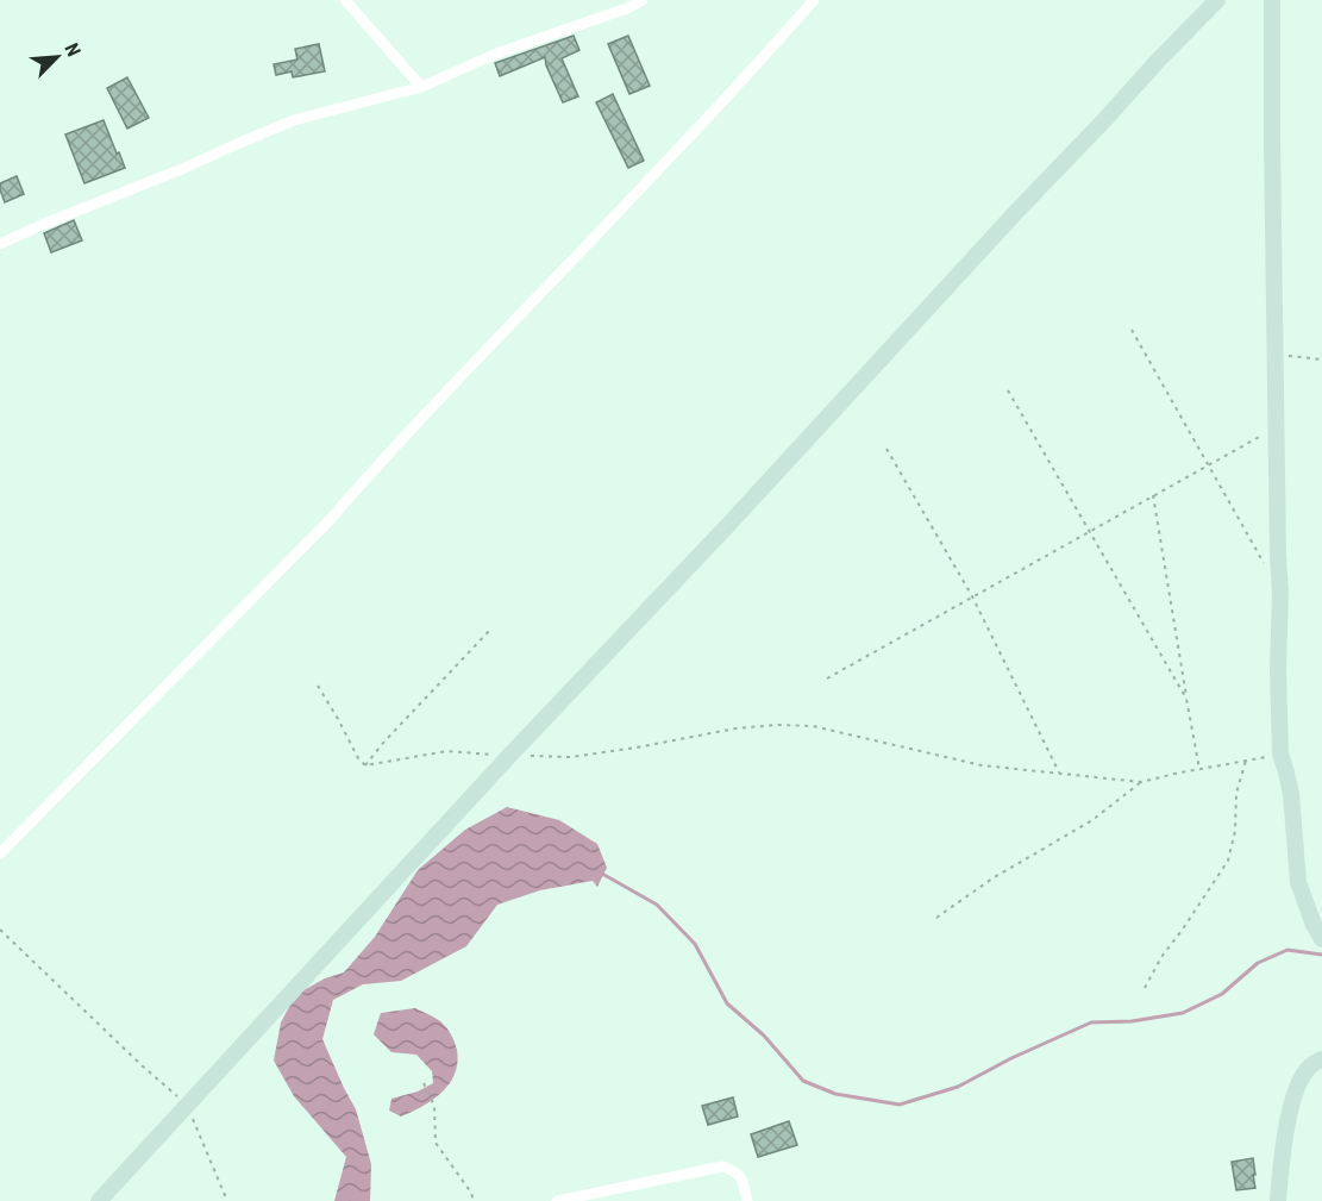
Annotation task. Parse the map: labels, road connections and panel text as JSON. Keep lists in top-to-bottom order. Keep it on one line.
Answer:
{"north":"top right"}
